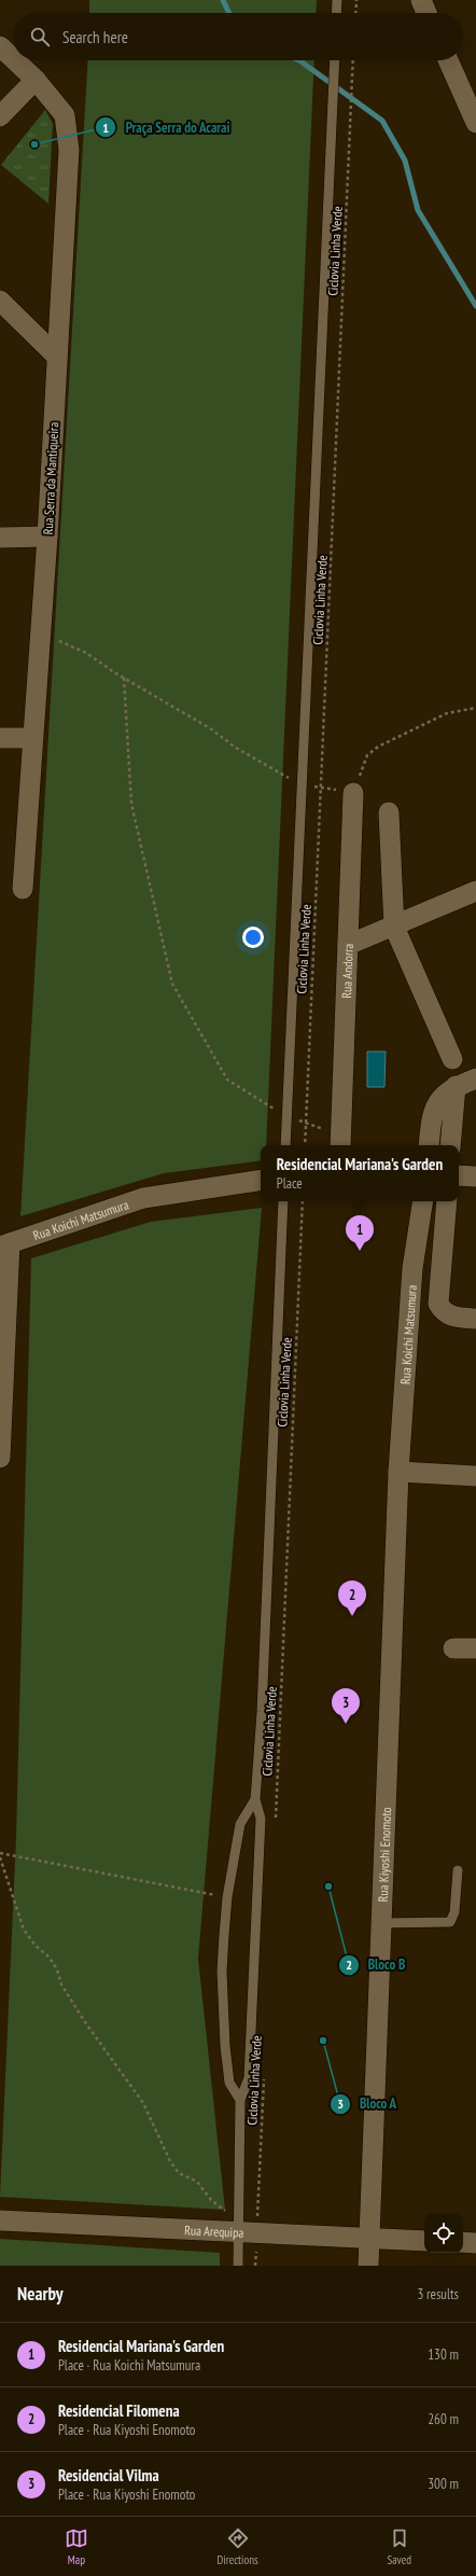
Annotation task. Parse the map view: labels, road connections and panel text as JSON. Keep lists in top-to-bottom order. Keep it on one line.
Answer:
{"streets":{"street":["Rua Serra da Mantiqueira","Rua Andorra","Rua Koichi Matsumura","Rua Kiyoshi Enomoto","Rua Arequipa"],"path":["Ciclovia Linha Verde"]},"crossings":[["Ciclovia Linha Verde","Rua Arequipa"],["Rua Koichi Matsumura","Rua Kiyoshi Enomoto"],["Rua Kiyoshi Enomoto","Rua Arequipa"]],"places":["Praça Serra do Acarai","Bloco B","Bloco A"],"page":{"search":"Search here","popup":["Residencial Mariana's Garden","Place"],"pins":["1","2","3"],"heading":["Nearby","3 results"],"list":[{"mark":"1","name":"Residencial Mariana's Garden","note":"Place · Rua Koichi Matsumura","value":"130 m"},{"mark":"2","name":"Residencial Filomena","note":"Place · Rua Kiyoshi Enomoto","value":"260 m"},{"mark":"3","name":"Residencial Vilma","note":"Place · Rua Kiyoshi Enomoto","value":"300 m"}],"nav":["Map","Directions","Saved"]}}
